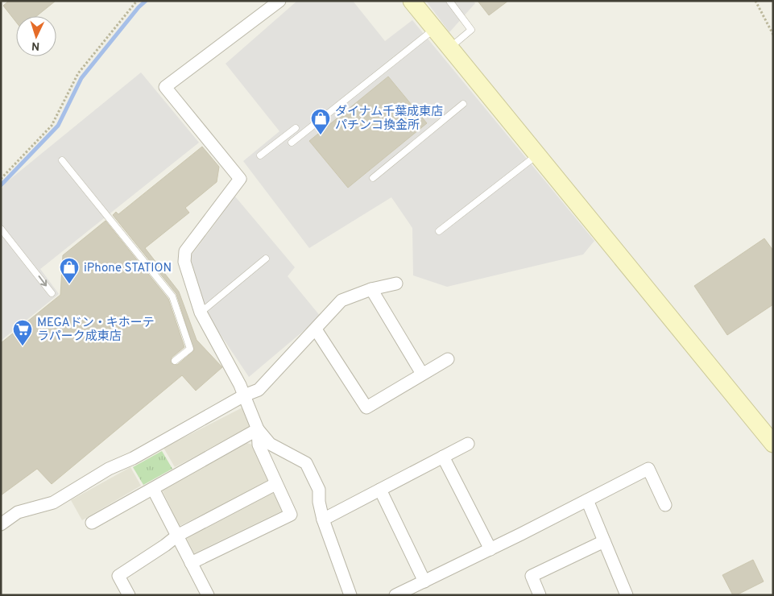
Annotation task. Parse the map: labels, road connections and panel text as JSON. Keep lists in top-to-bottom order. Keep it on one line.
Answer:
{"places":{"shop":["ダイナム千葉成東店 パチンコ換金所","iPhone STATION"],"supermarket":["MEGAドン・キホーテ ラパーク成東店"]},"north":"bottom"}
